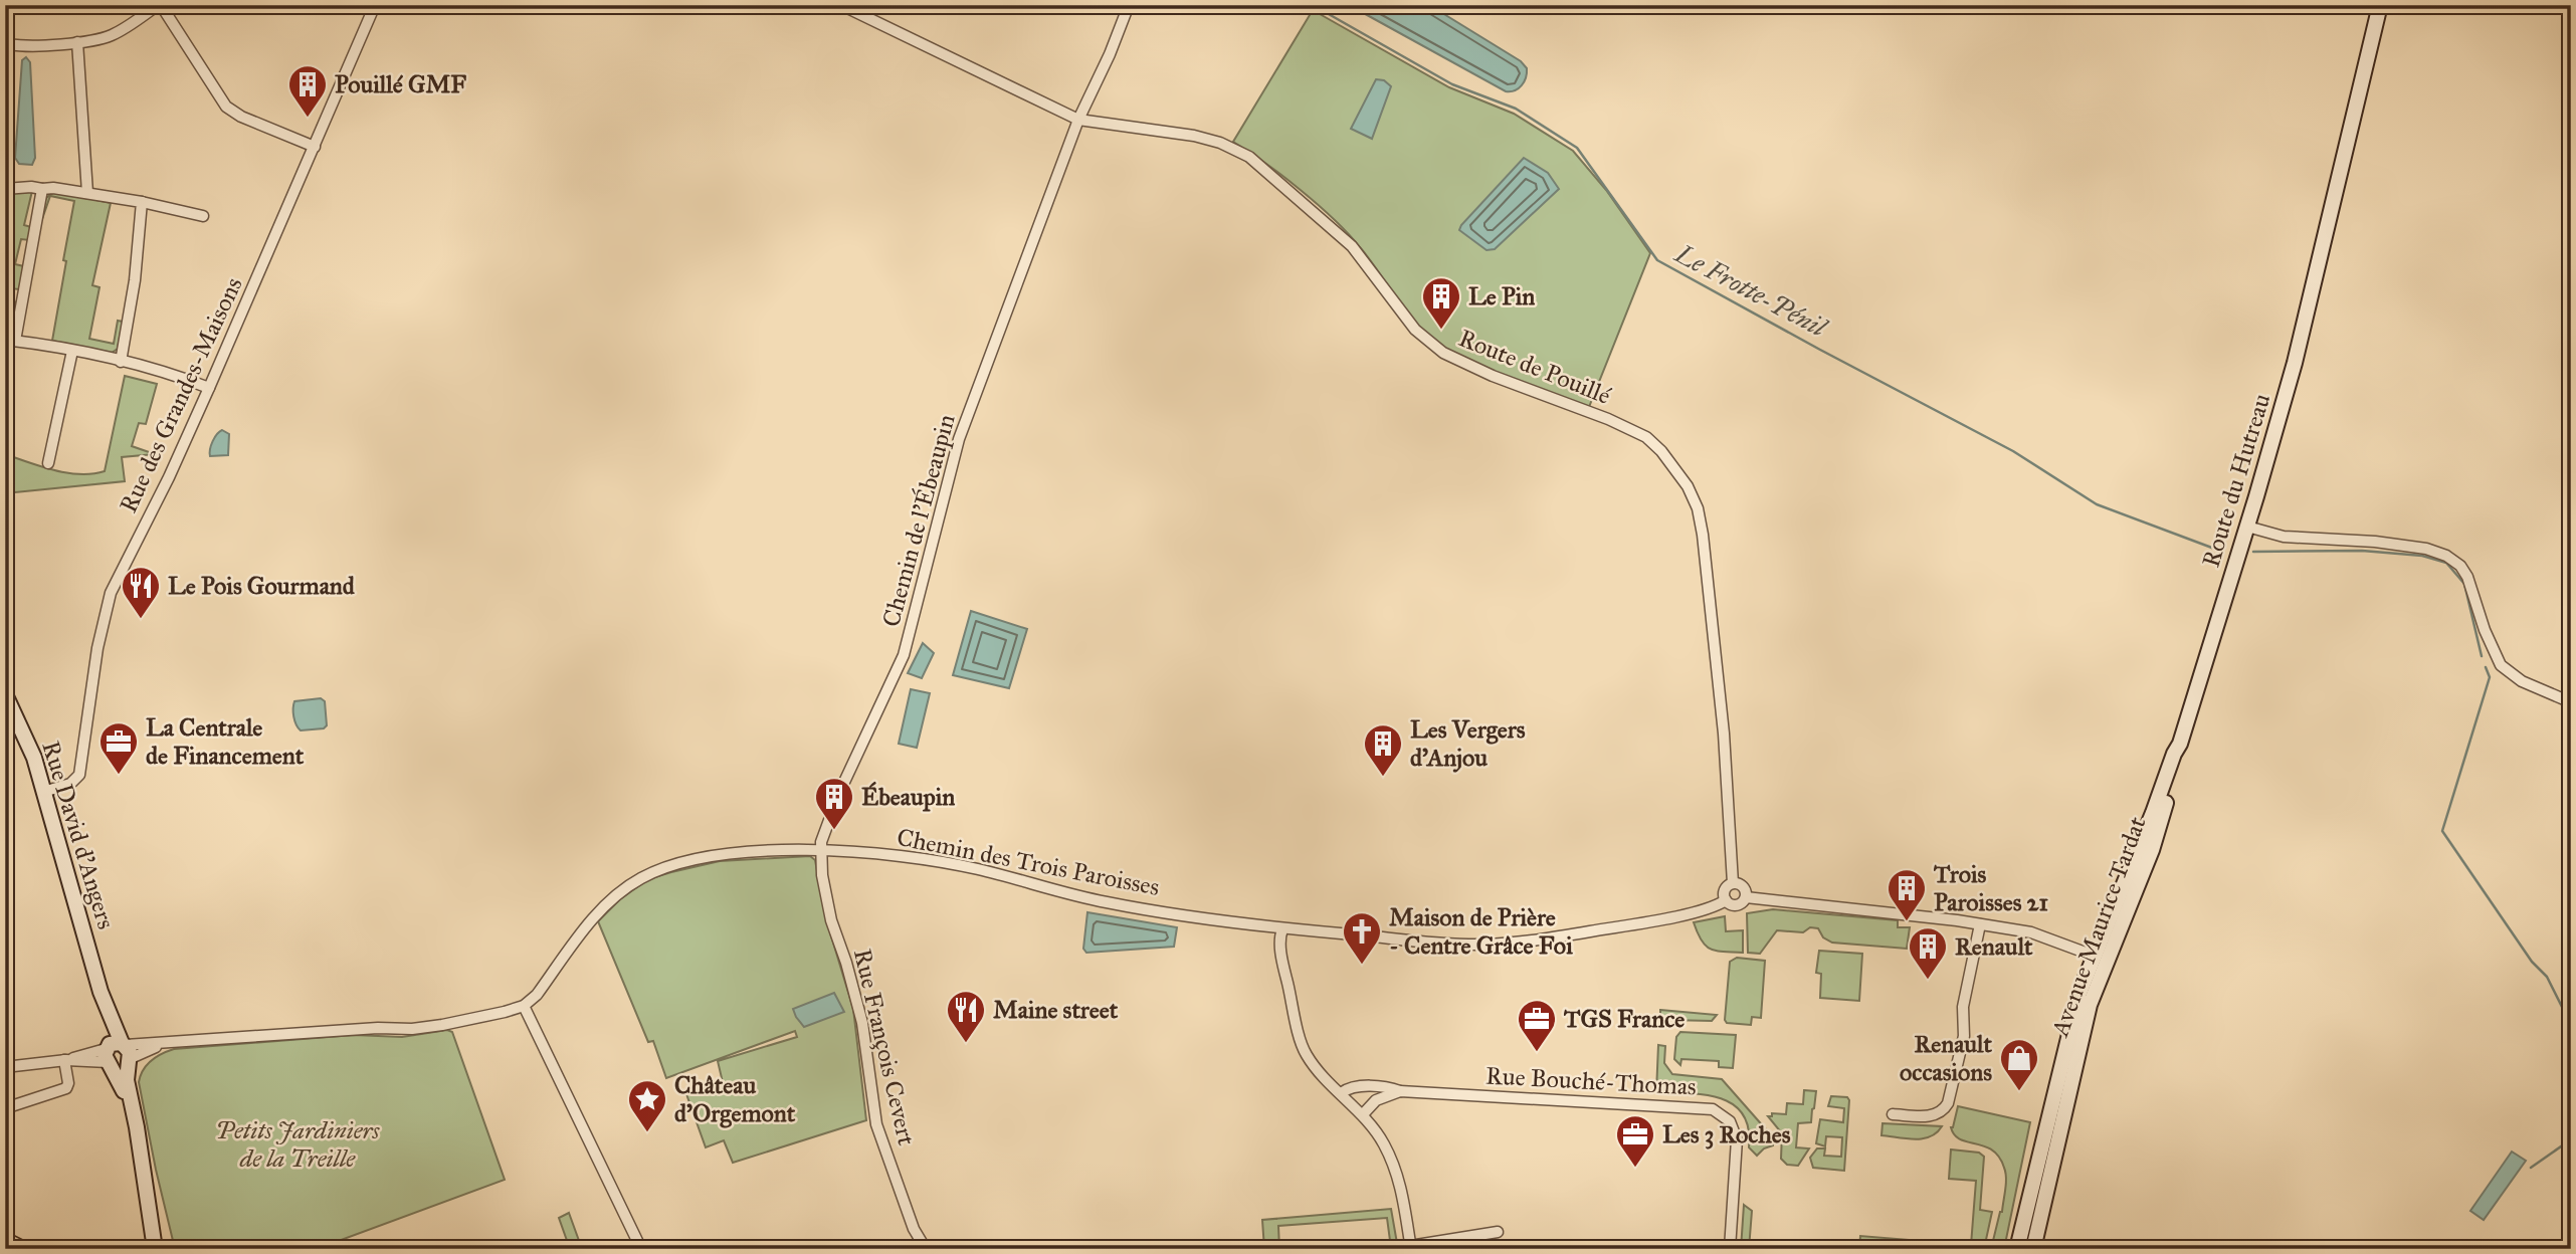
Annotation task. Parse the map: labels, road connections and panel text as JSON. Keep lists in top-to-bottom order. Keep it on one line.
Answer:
{"streets":{"street":["Route de Pouillé","Rue des Grandes-Maisons","Route du Hutreau","Chemin de l'Ébeaupin","Rue David d'Angers","Chemin des Trois Paroisses","Avenue Maurice Tardat","Rue François Cevert","Rue Bouché-Thomas"]},"crossings":[["Route de Pouillé","Chemin de l'Ébeaupin"],["Route de Pouillé","Chemin des Trois Paroisses"],["Rue des Grandes-Maisons","Rue David d'Angers"],["Route du Hutreau","Avenue Maurice Tardat"],["Chemin de l'Ébeaupin","Chemin des Trois Paroisses"],["Chemin de l'Ébeaupin","Rue François Cevert"],["Chemin des Trois Paroisses","Rue François Cevert"]],"water":["Le Frotte-Pénil"],"parks":["Petits Jardiniers de la Treille"],"places":{"building":["Pouillé GMF","Le Pin","Les Vergers d'Anjou","Ébeaupin","Trois Paroisses 21","Renault"],"restaurant":["Le Pois Gourmand","Maine street"],"office":["La Centrale de Financement","TGS France","Les 3 Roches"],"church":["Maison de Prière - Centre Grâce Foi"],"shop":["Renault occasions"],"place":["Château d'Orgemont"]}}
